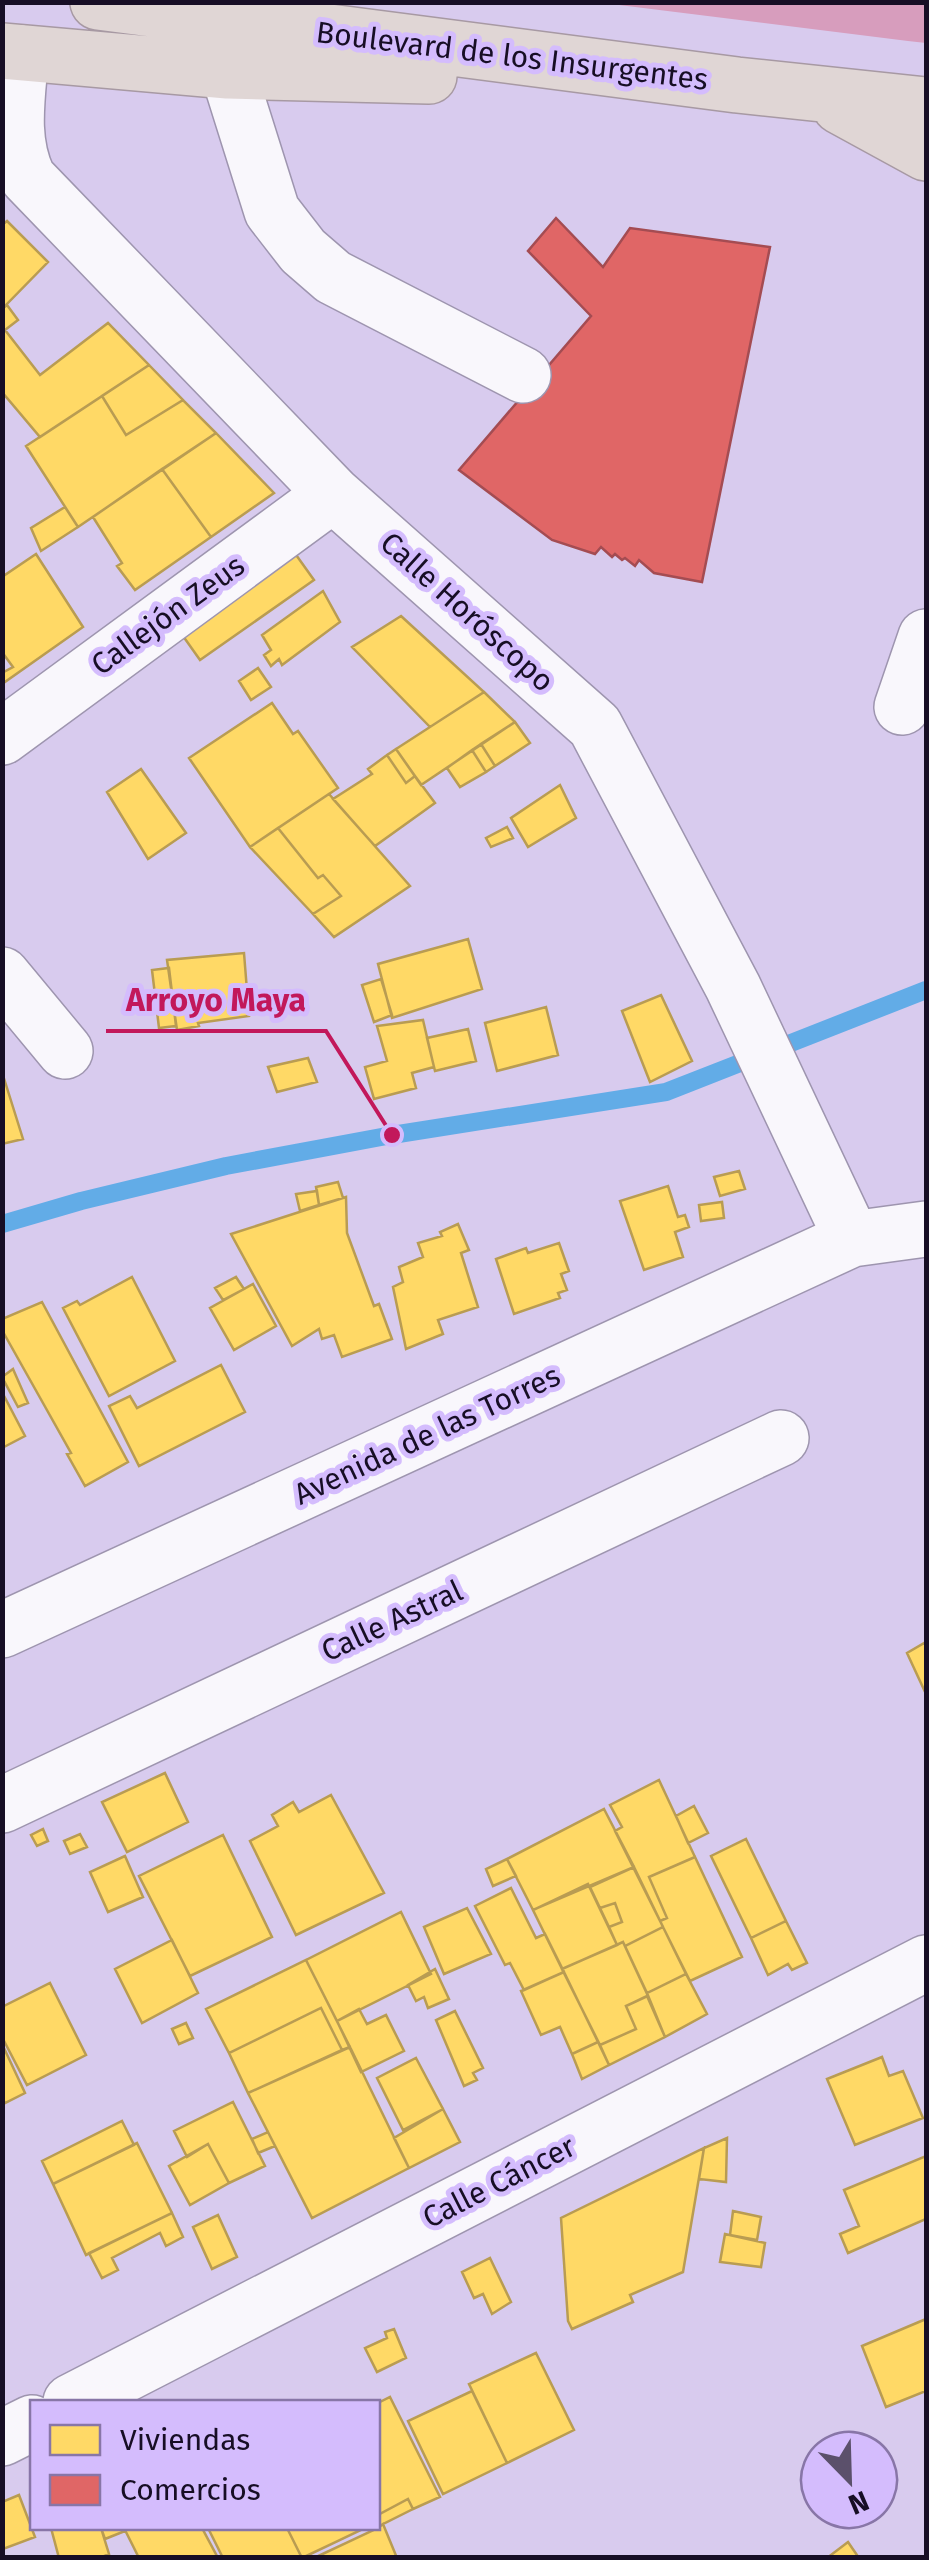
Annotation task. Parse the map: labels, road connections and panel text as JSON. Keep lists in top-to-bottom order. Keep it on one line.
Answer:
{"streets":{"highway":["Boulevard de los Insurgentes"],"street":["Calle Horóscopo","Callejón Zeus","Avenida de las Torres","Calle Astral","Calle Cáncer"]},"crossings":[["Calle Horóscopo","Callejón Zeus"],["Calle Horóscopo","Avenida de las Torres"]],"places":["Arroyo Maya"],"legend":["Viviendas","Comercios"],"north":"bottom right"}
